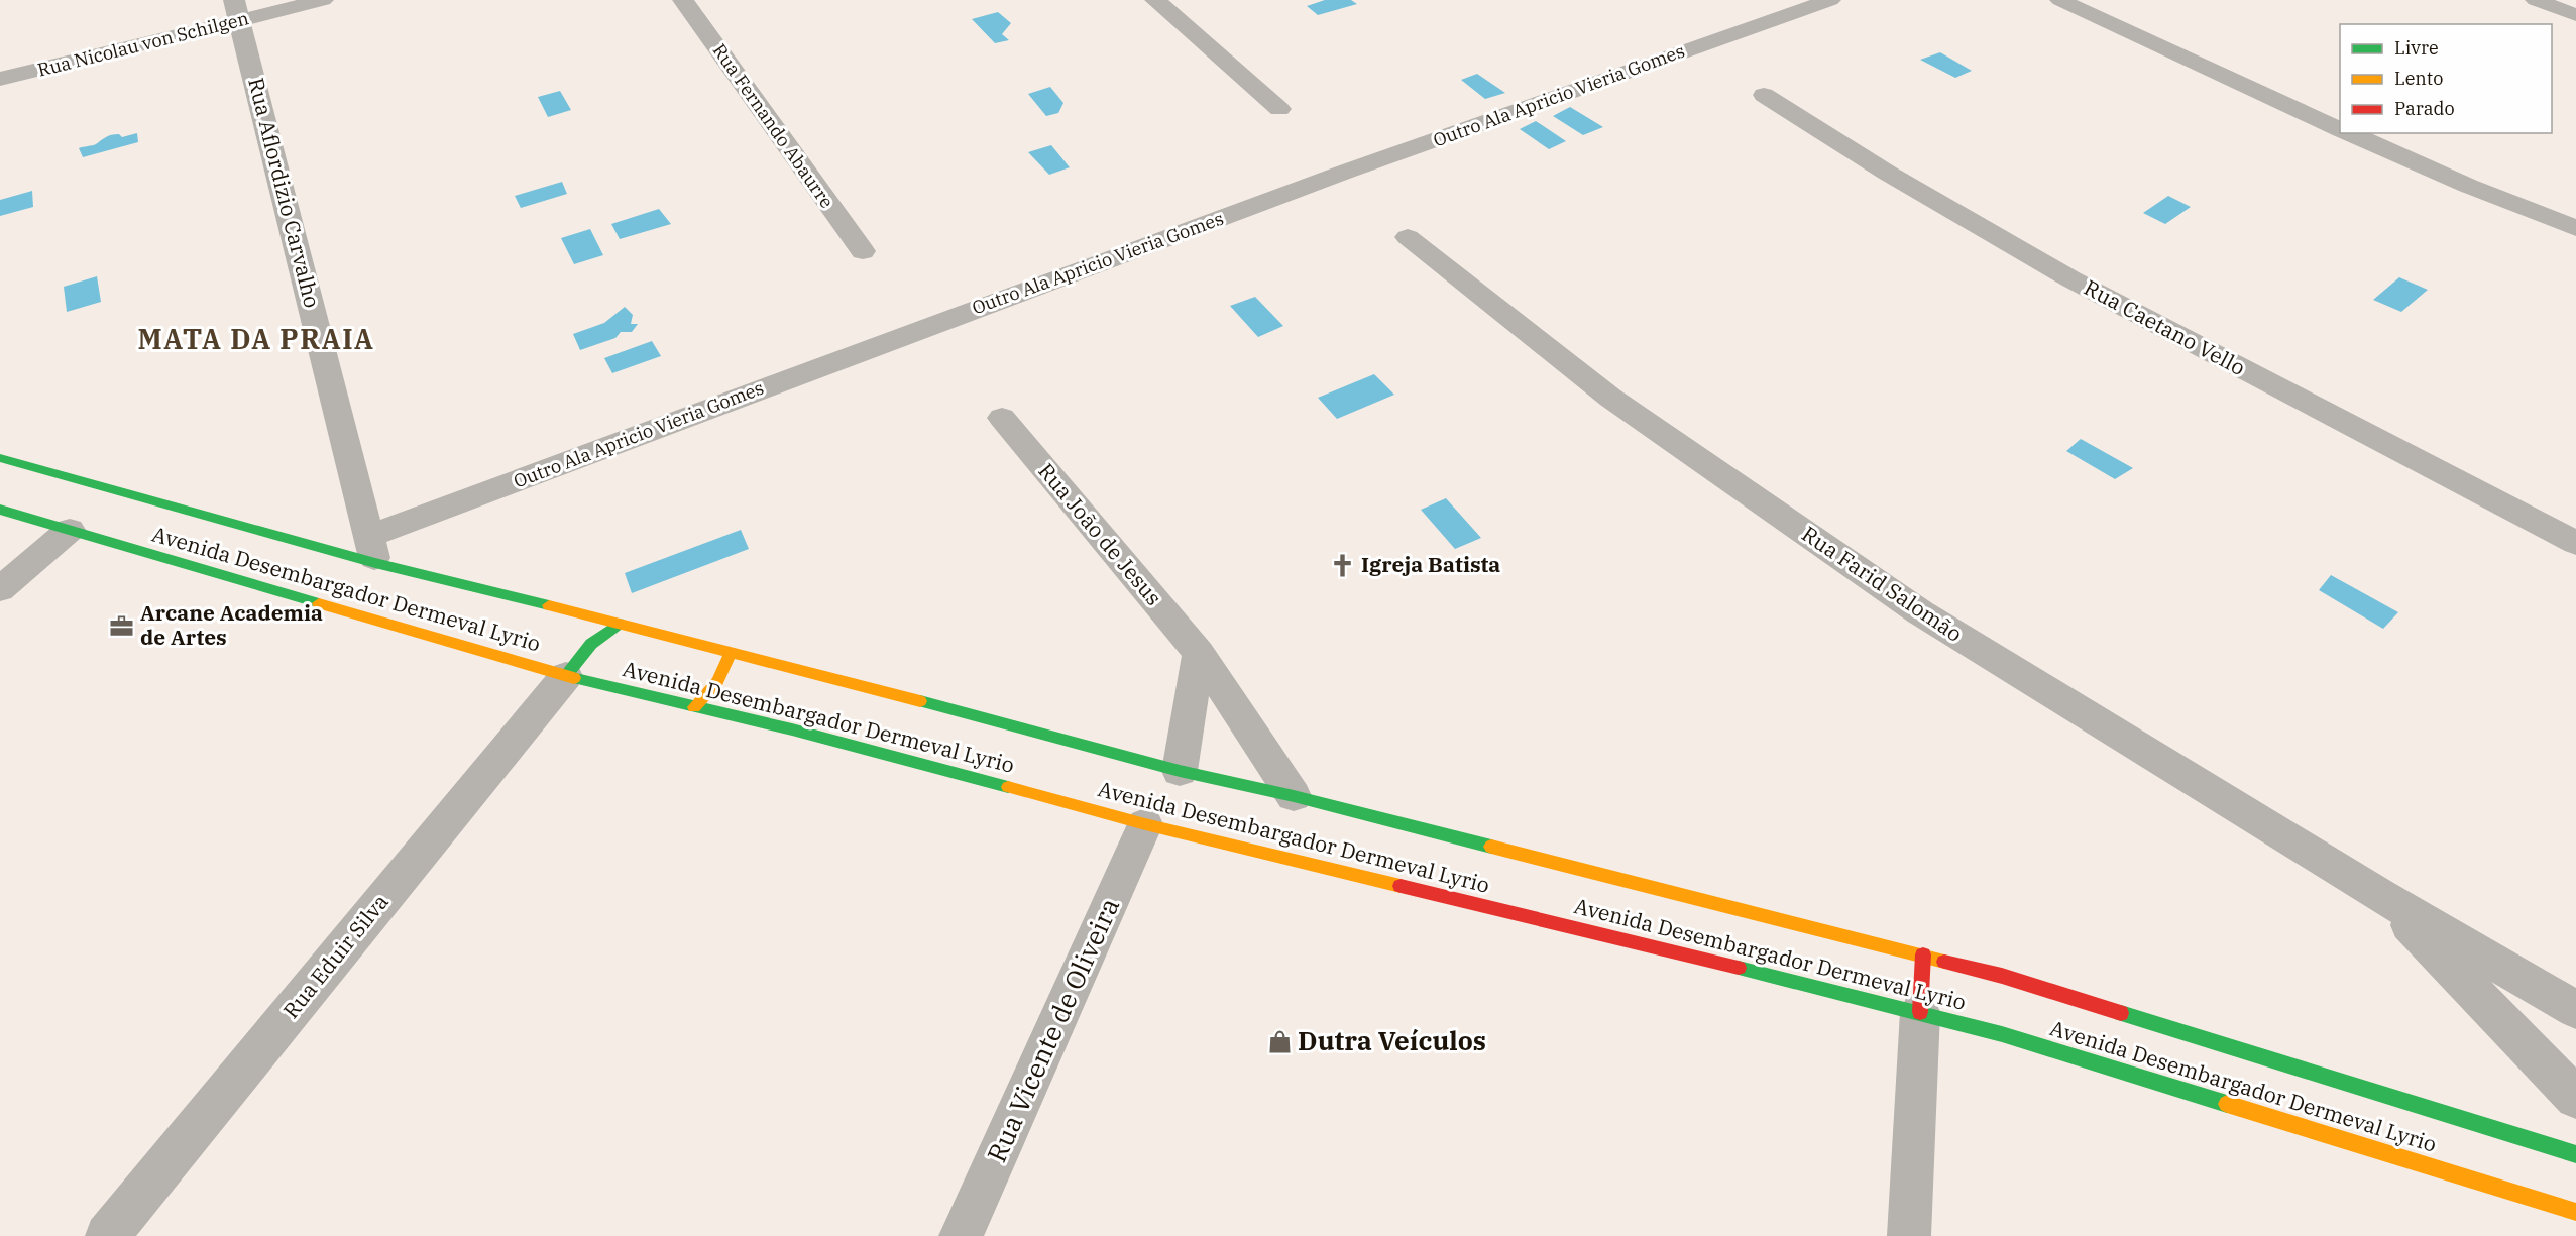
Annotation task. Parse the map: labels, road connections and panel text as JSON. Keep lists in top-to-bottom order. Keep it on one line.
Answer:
{"streets":{"street":["Rua Nicolau von Schilgen","Outro Ala Apricio Vieria Gomes","Rua Fernando Abaurre","Rua Aflordizio Carvalho","Rua Caetano Vello","Rua João de Jesus","Rua Farid Salomão","Avenida Desembargador Dermeval Lyrio","Rua Eduir Silva","Rua Vicente de Oliveira"]},"crossings":[["Rua Nicolau von Schilgen","Rua Aflordizio Carvalho"],["Outro Ala Apricio Vieria Gomes","Rua Aflordizio Carvalho"],["Rua Aflordizio Carvalho","Avenida Desembargador Dermeval Lyrio"],["Rua João de Jesus","Avenida Desembargador Dermeval Lyrio"],["Avenida Desembargador Dermeval Lyrio","Rua Eduir Silva"],["Avenida Desembargador Dermeval Lyrio","Rua Vicente de Oliveira"]],"districts":["MATA DA PRAIA"],"places":{"church":["Igreja Batista"],"office":["Arcane Academia de Artes"],"shop":["Dutra Veículos"]},"legend":["Livre","Lento","Parado"]}
